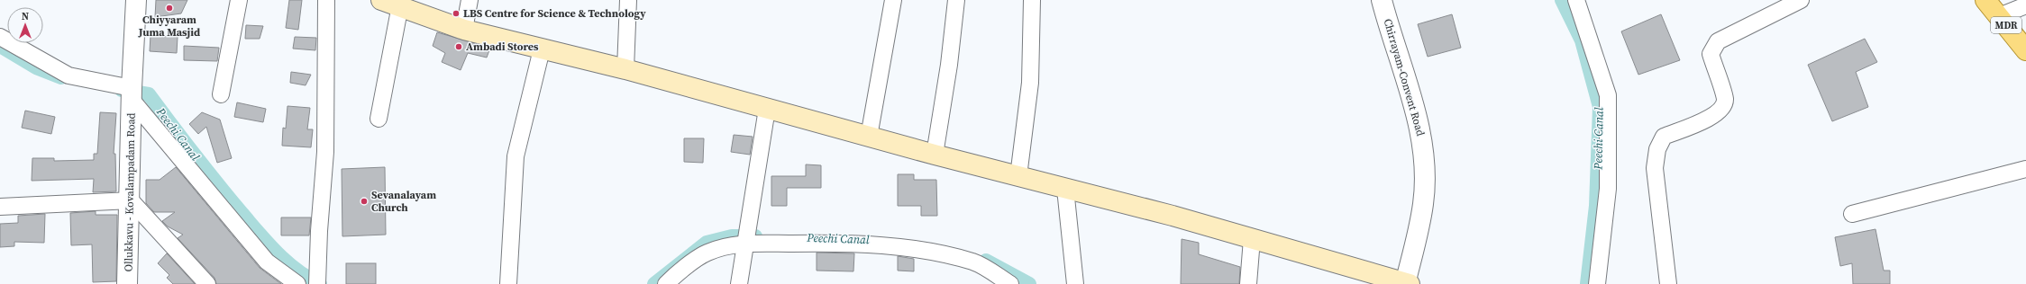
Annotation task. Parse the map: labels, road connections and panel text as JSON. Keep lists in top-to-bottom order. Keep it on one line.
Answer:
{"streets":{"main road":["MDR"],"street":["Chirrayam-Convent Road","Ollukkavu - Kovalampadam Road"]},"water":["Peechi Canal"],"places":["Chiyyaram Juma Masjid","LBS Centre for Science & Technology","Ambadi Stores","Sevanalayam Church"],"north":"top"}
